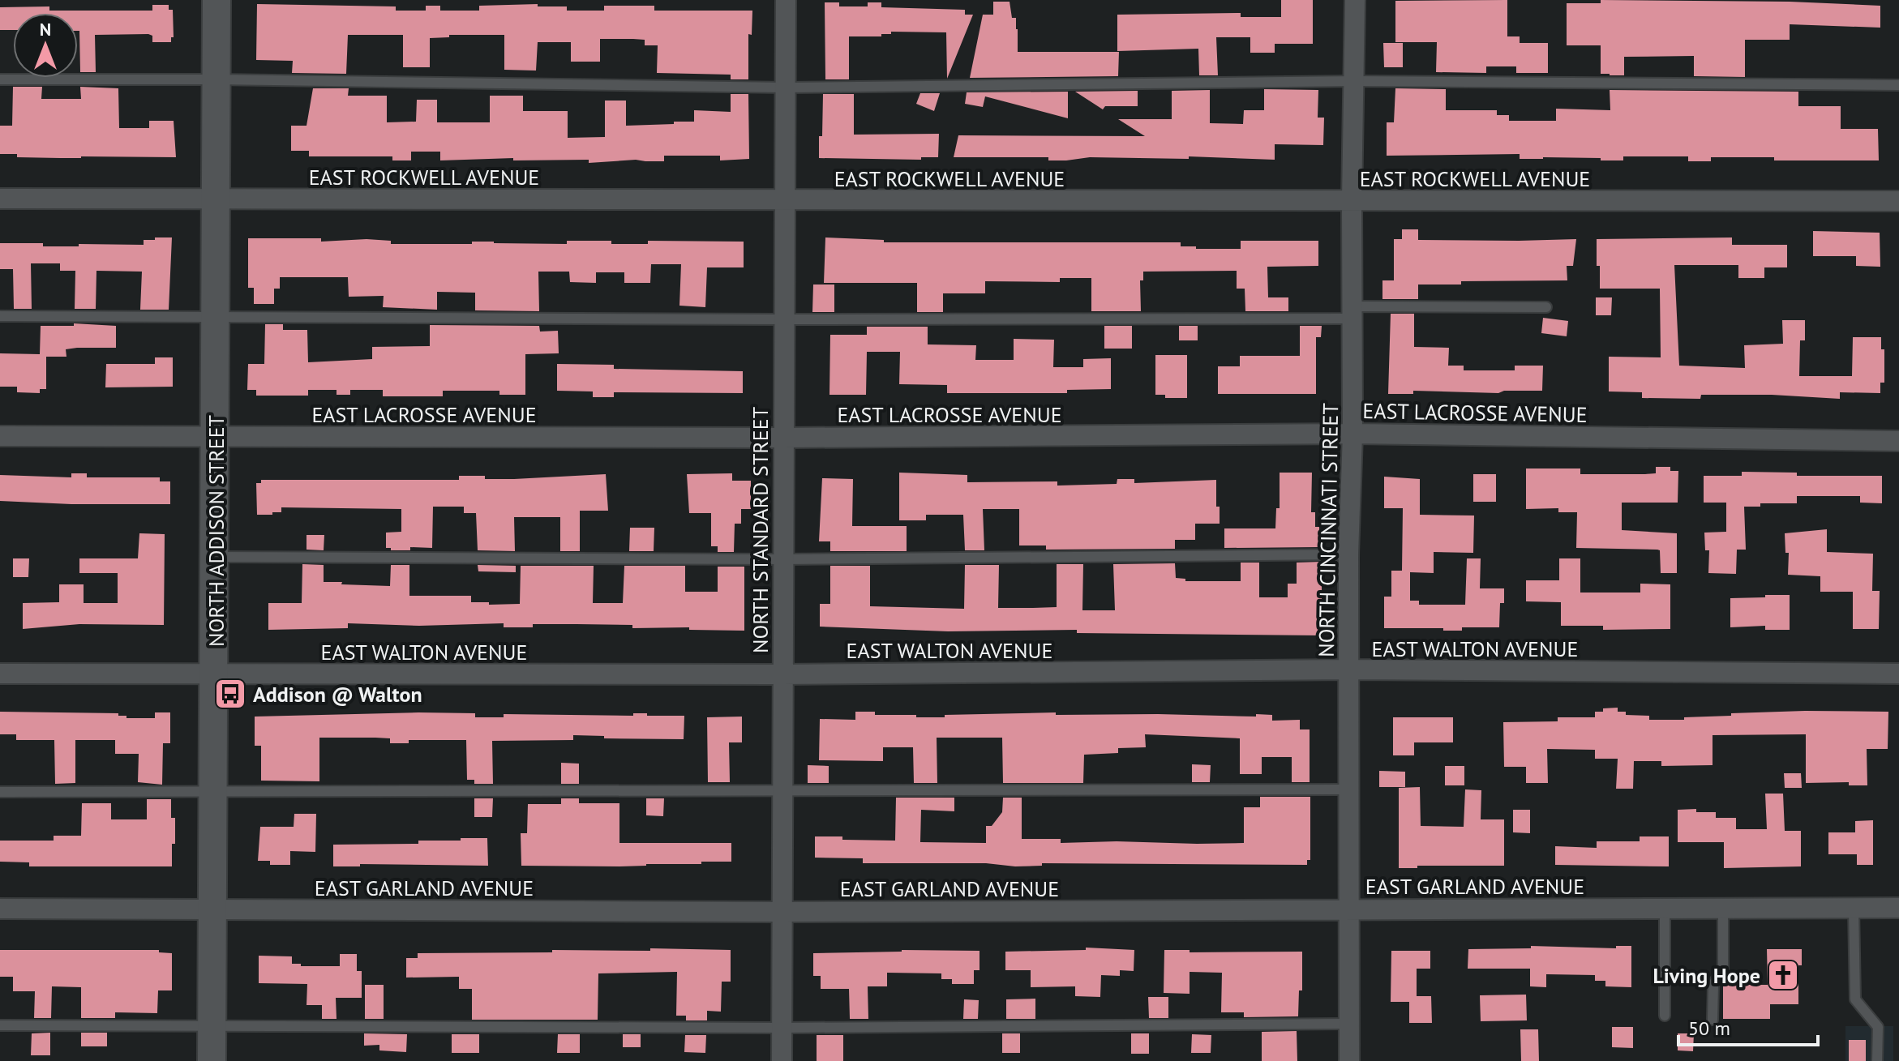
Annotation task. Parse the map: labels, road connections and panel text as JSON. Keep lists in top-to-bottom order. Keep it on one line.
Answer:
{"streets":{"street":["EAST ROCKWELL AVENUE","EAST LACROSSE AVENUE","NORTH STANDARD STREET","NORTH CINCINNATI STREET","NORTH ADDISON STREET","EAST WALTON AVENUE","EAST GARLAND AVENUE"]},"crossings":[["EAST ROCKWELL AVENUE","NORTH STANDARD STREET"],["EAST ROCKWELL AVENUE","NORTH CINCINNATI STREET"],["EAST ROCKWELL AVENUE","NORTH ADDISON STREET"],["EAST LACROSSE AVENUE","NORTH STANDARD STREET"],["EAST LACROSSE AVENUE","NORTH CINCINNATI STREET"],["EAST LACROSSE AVENUE","NORTH ADDISON STREET"],["NORTH STANDARD STREET","EAST WALTON AVENUE"],["NORTH STANDARD STREET","EAST GARLAND AVENUE"],["NORTH CINCINNATI STREET","EAST WALTON AVENUE"],["NORTH CINCINNATI STREET","EAST GARLAND AVENUE"],["NORTH ADDISON STREET","EAST WALTON AVENUE"],["NORTH ADDISON STREET","EAST GARLAND AVENUE"]],"places":{"bus stop":["Addison @ Walton"],"church":["Living Hope"]},"scale_bar":"50 m","north":"top"}
